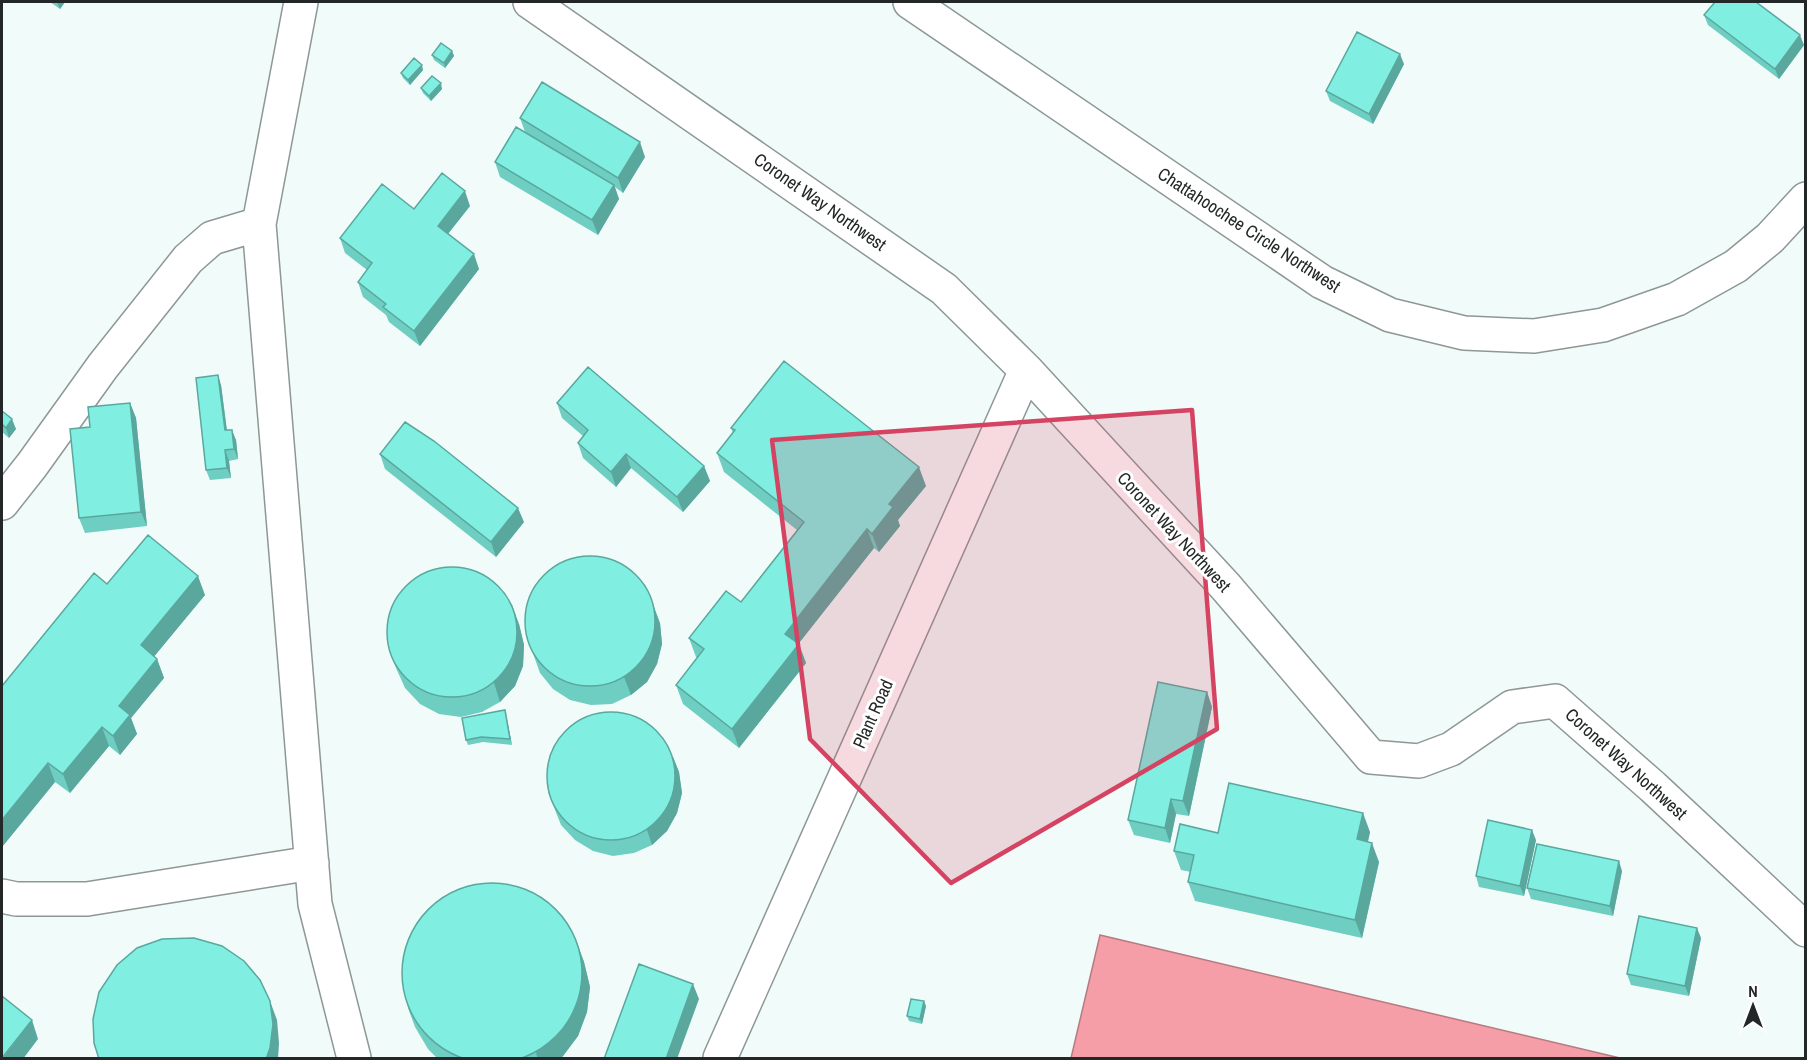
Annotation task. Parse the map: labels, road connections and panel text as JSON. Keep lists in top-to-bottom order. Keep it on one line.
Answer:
{"streets":{"street":["Coronet Way Northwest","Chattahoochee Circle Northwest","Plant Road"]},"crossings":[["Coronet Way Northwest","Plant Road"]],"north":"top"}
